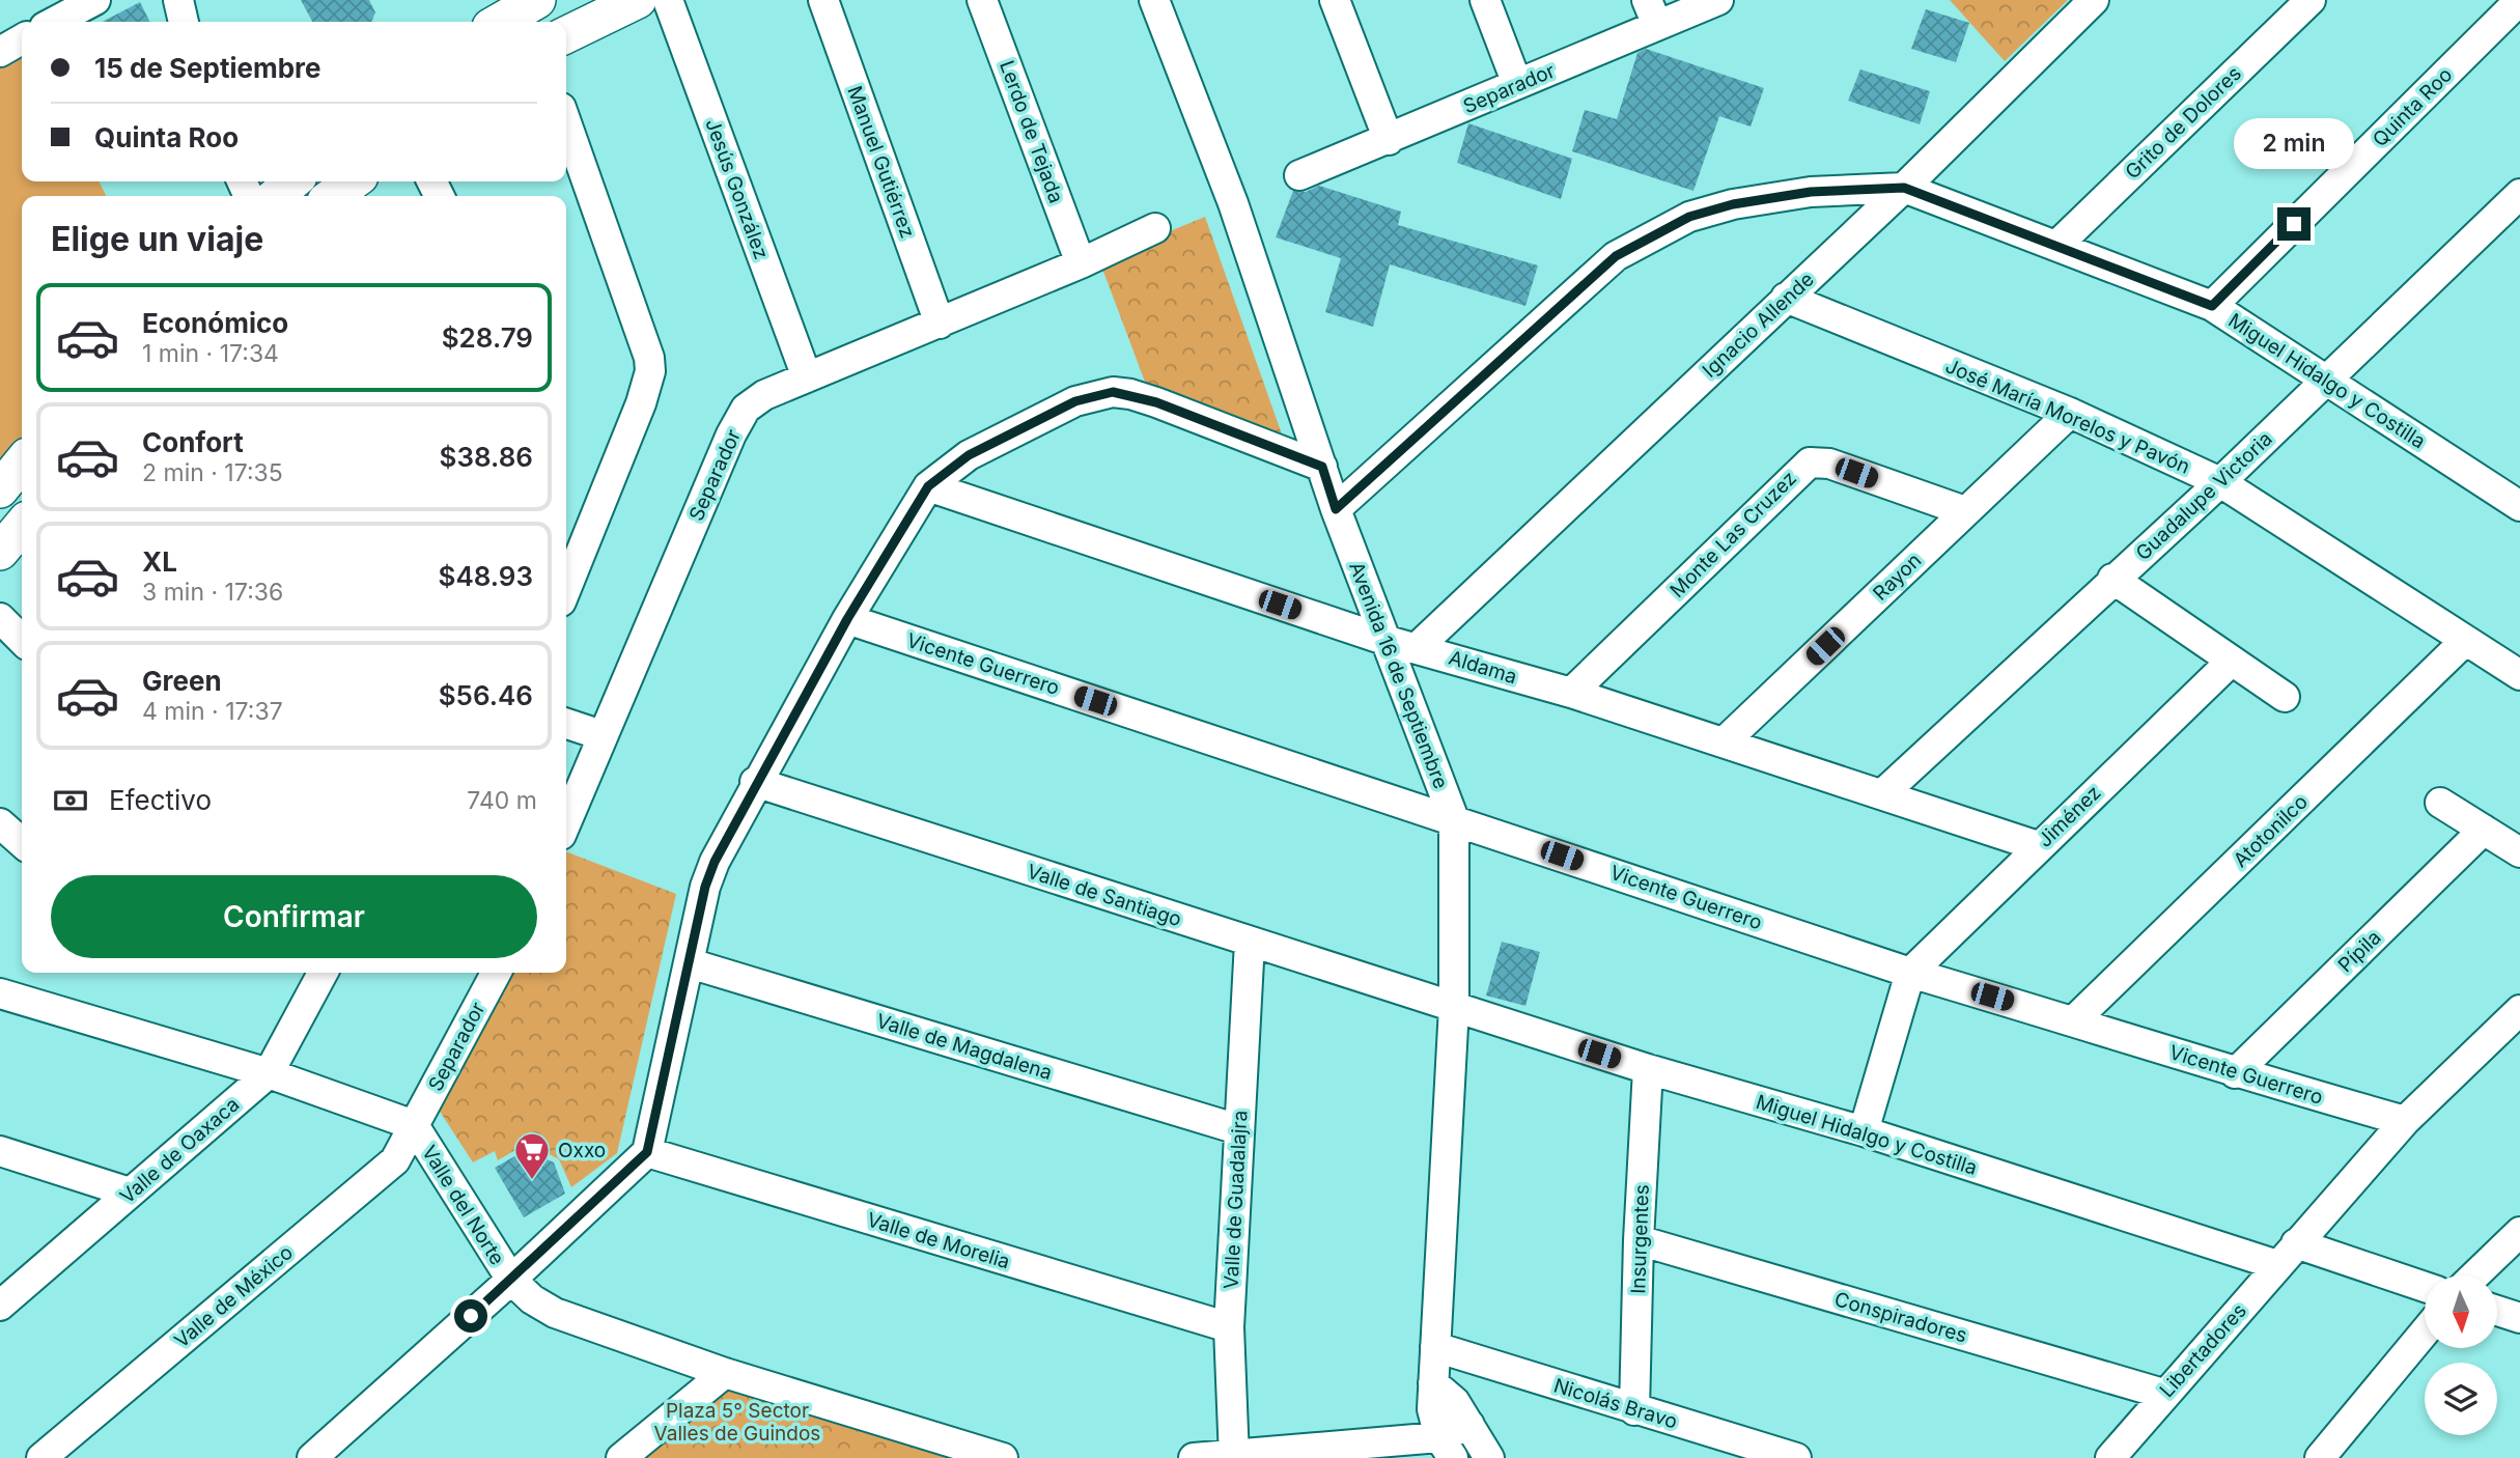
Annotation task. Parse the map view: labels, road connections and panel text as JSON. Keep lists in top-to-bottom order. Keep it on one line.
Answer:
{"streets":{"street":["Separador","Quinta Roo","Grito de Dolores","Lerdo de Tejada","Manuel Gutiérrez","Jesús González","Ignacio Allende","Miguel Hidalgo y Costilla","José María Morelos y Pavón","Guadalupe Victoria","Monte Las Cruzez","Rayon","Vicente Guerrero","Aldama","Avenida 16 de Septiembre","Jiménez","Atotonilco","Valle de Santiago","Pípila","Valle de Magdalena","Valle de Oaxaca","Valle de Guadalajra","Valle del Norte","Insurgentes","Valle de Morelia","Valle de México","Conspiradores","Libertadores","Nicolás Bravo"]},"crossings":[["Separador","Lerdo de Tejada"],["Separador","Manuel Gutiérrez"],["Separador","Jesús González"],["Separador","Valle del Norte"],["Separador","Valle de México"],["Quinta Roo","Miguel Hidalgo y Costilla"],["Grito de Dolores","Miguel Hidalgo y Costilla"],["Ignacio Allende","Miguel Hidalgo y Costilla"],["Ignacio Allende","José María Morelos y Pavón"],["Ignacio Allende","Aldama"],["Miguel Hidalgo y Costilla","Guadalupe Victoria"],["Miguel Hidalgo y Costilla","Avenida 16 de Septiembre"],["Miguel Hidalgo y Costilla","Valle de Santiago"],["Miguel Hidalgo y Costilla","Insurgentes"],["Miguel Hidalgo y Costilla","Libertadores"],["José María Morelos y Pavón","Guadalupe Victoria"],["José María Morelos y Pavón","Rayon"],["José María Morelos y Pavón","Atotonilco"],["Guadalupe Victoria","Aldama"],["Monte Las Cruzez","Rayon"],["Monte Las Cruzez","Aldama"],["Rayon","Aldama"],["Vicente Guerrero","Avenida 16 de Septiembre"],["Vicente Guerrero","Jiménez"],["Vicente Guerrero","Atotonilco"],["Vicente Guerrero","Pípila"],["Vicente Guerrero","Libertadores"],["Aldama","Avenida 16 de Septiembre"],["Aldama","Jiménez"],["Avenida 16 de Septiembre","Valle de Santiago"],["Avenida 16 de Septiembre","Nicolás Bravo"],["Valle de Santiago","Valle de Guadalajra"],["Valle de Magdalena","Valle de Guadalajra"],["Valle de Oaxaca","Valle del Norte"],["Valle de Guadalajra","Valle de Morelia"],["Valle del Norte","Valle de México"],["Insurgentes","Conspiradores"],["Insurgentes","Nicolás Bravo"],["Conspiradores","Libertadores"]],"parks":["Plaza 5° Sector Valles de Guindos"],"places":{"supermarket":["Oxxo"]},"north":"bottom","page":{"banner":["15 de Septiembre","Quinta Roo"],"bubble":"2 min","heading":"Elige un viaje","list":[{"name":"Económico","note":"1 min · 17:34","value":"$28.79"},{"name":"Confort","note":"2 min · 17:35","value":"$38.86"},{"name":"XL","note":"3 min · 17:36","value":"$48.93"},{"name":"Green","note":"4 min · 17:37","value":"$56.46"}],"pay":["Efectivo","740 m"],"buttons":"Confirmar"}}
